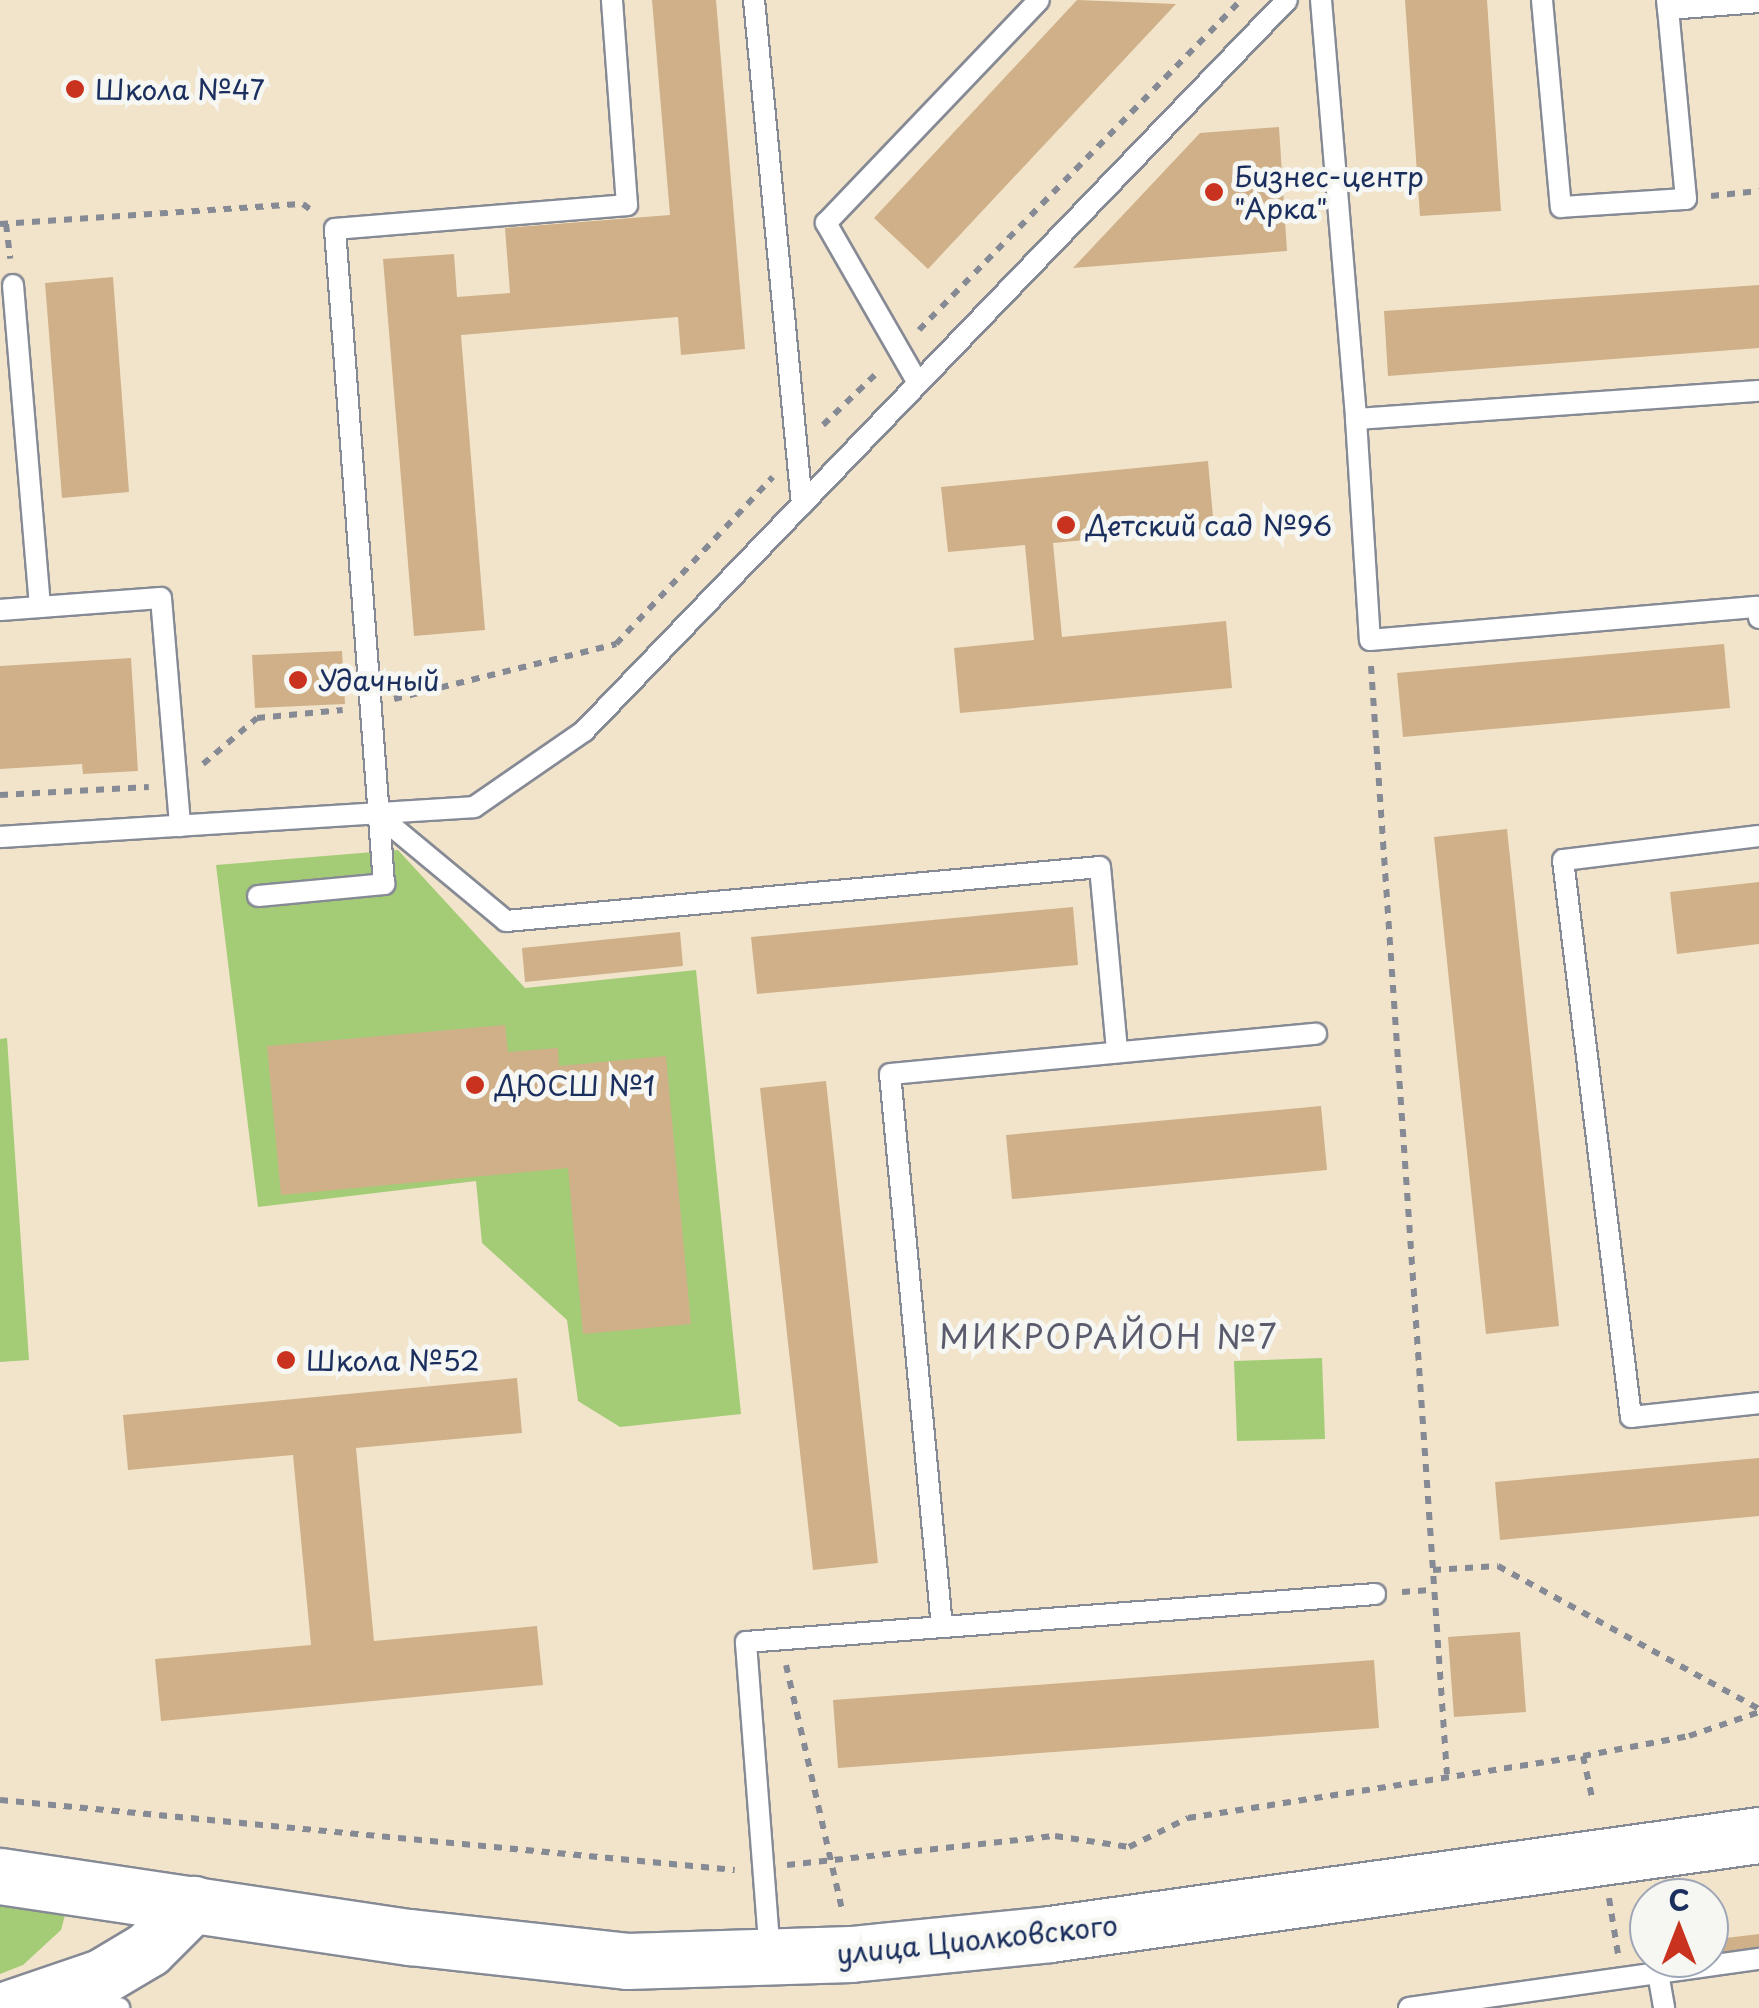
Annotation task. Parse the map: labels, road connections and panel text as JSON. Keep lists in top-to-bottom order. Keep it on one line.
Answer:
{"streets":{"main road":["улица Циолковского"]},"districts":["МИКРОРАЙОН №7"],"places":["Школа №47","Бизнес-центр \"Арка\"","Детский сад №96","Удачный","ДЮСШ №1","Школа №52"],"north":"top"}
